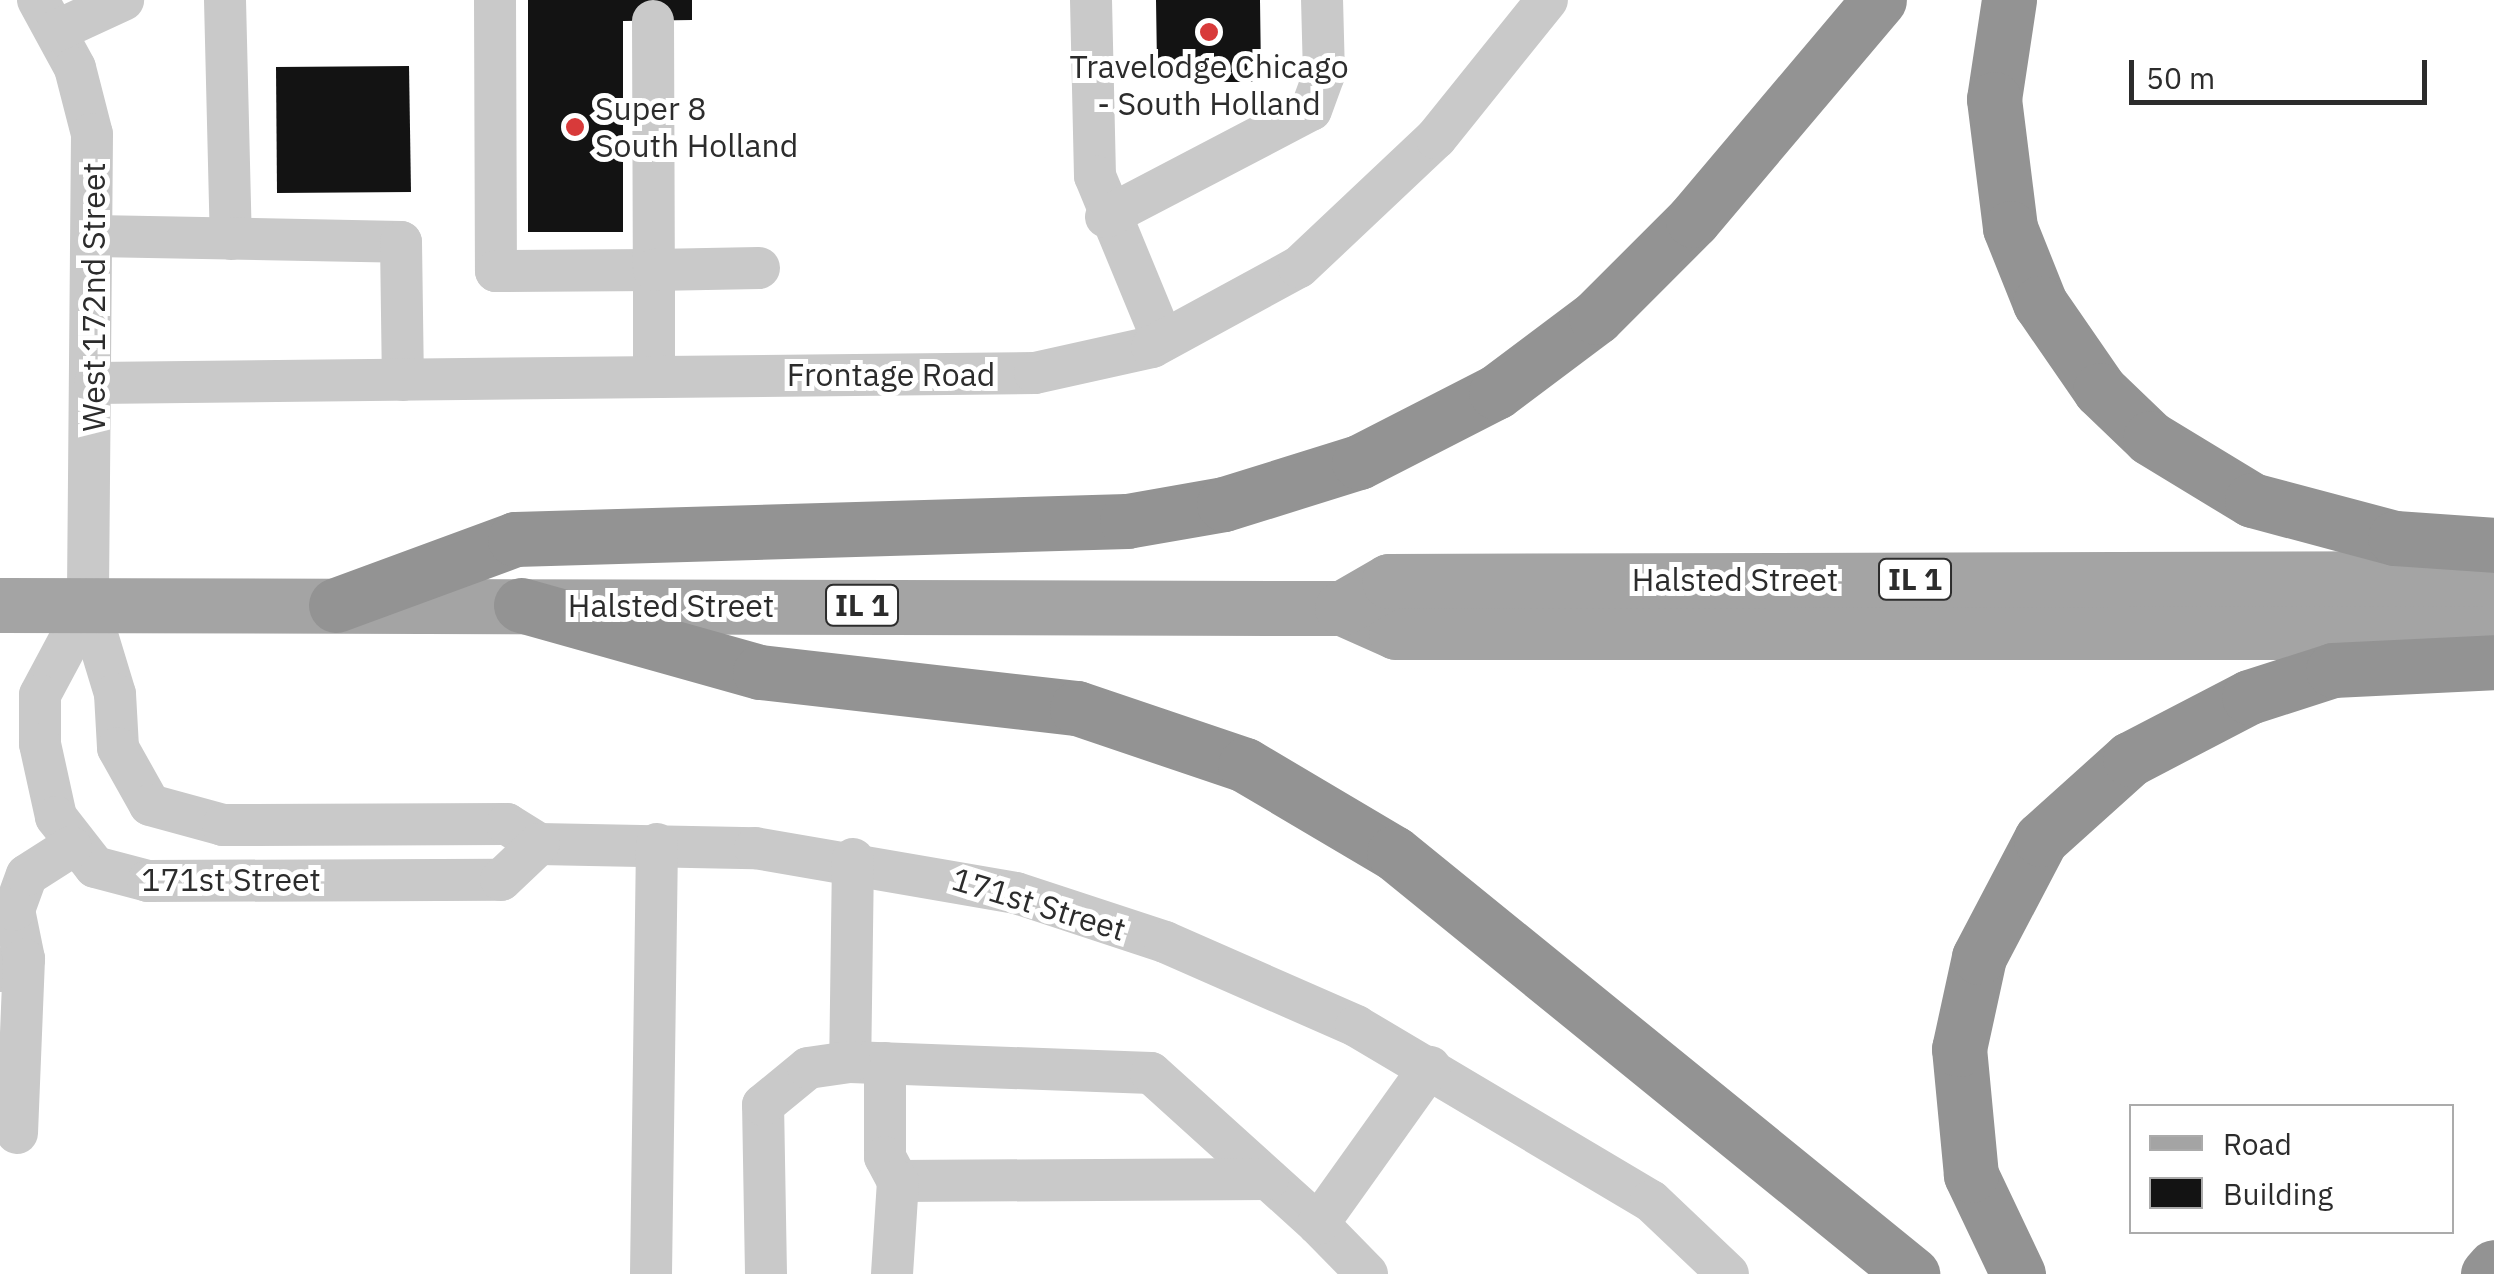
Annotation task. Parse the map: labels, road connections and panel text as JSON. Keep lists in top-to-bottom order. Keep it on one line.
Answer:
{"streets":{"main road":["Halsted Street","IL 1"],"street":["West 172nd Street","Frontage Road","171st Street"]},"crossings":[["West 172nd Street","Frontage Road"],["West 172nd Street","Halsted Street"],["West 172nd Street","171st Street"],["Halsted Street","171st Street"]],"places":["Travelodge Chicago - South Holland","Super 8 South Holland"],"legend":["Road","Building"],"scale_bar":"50 m"}
